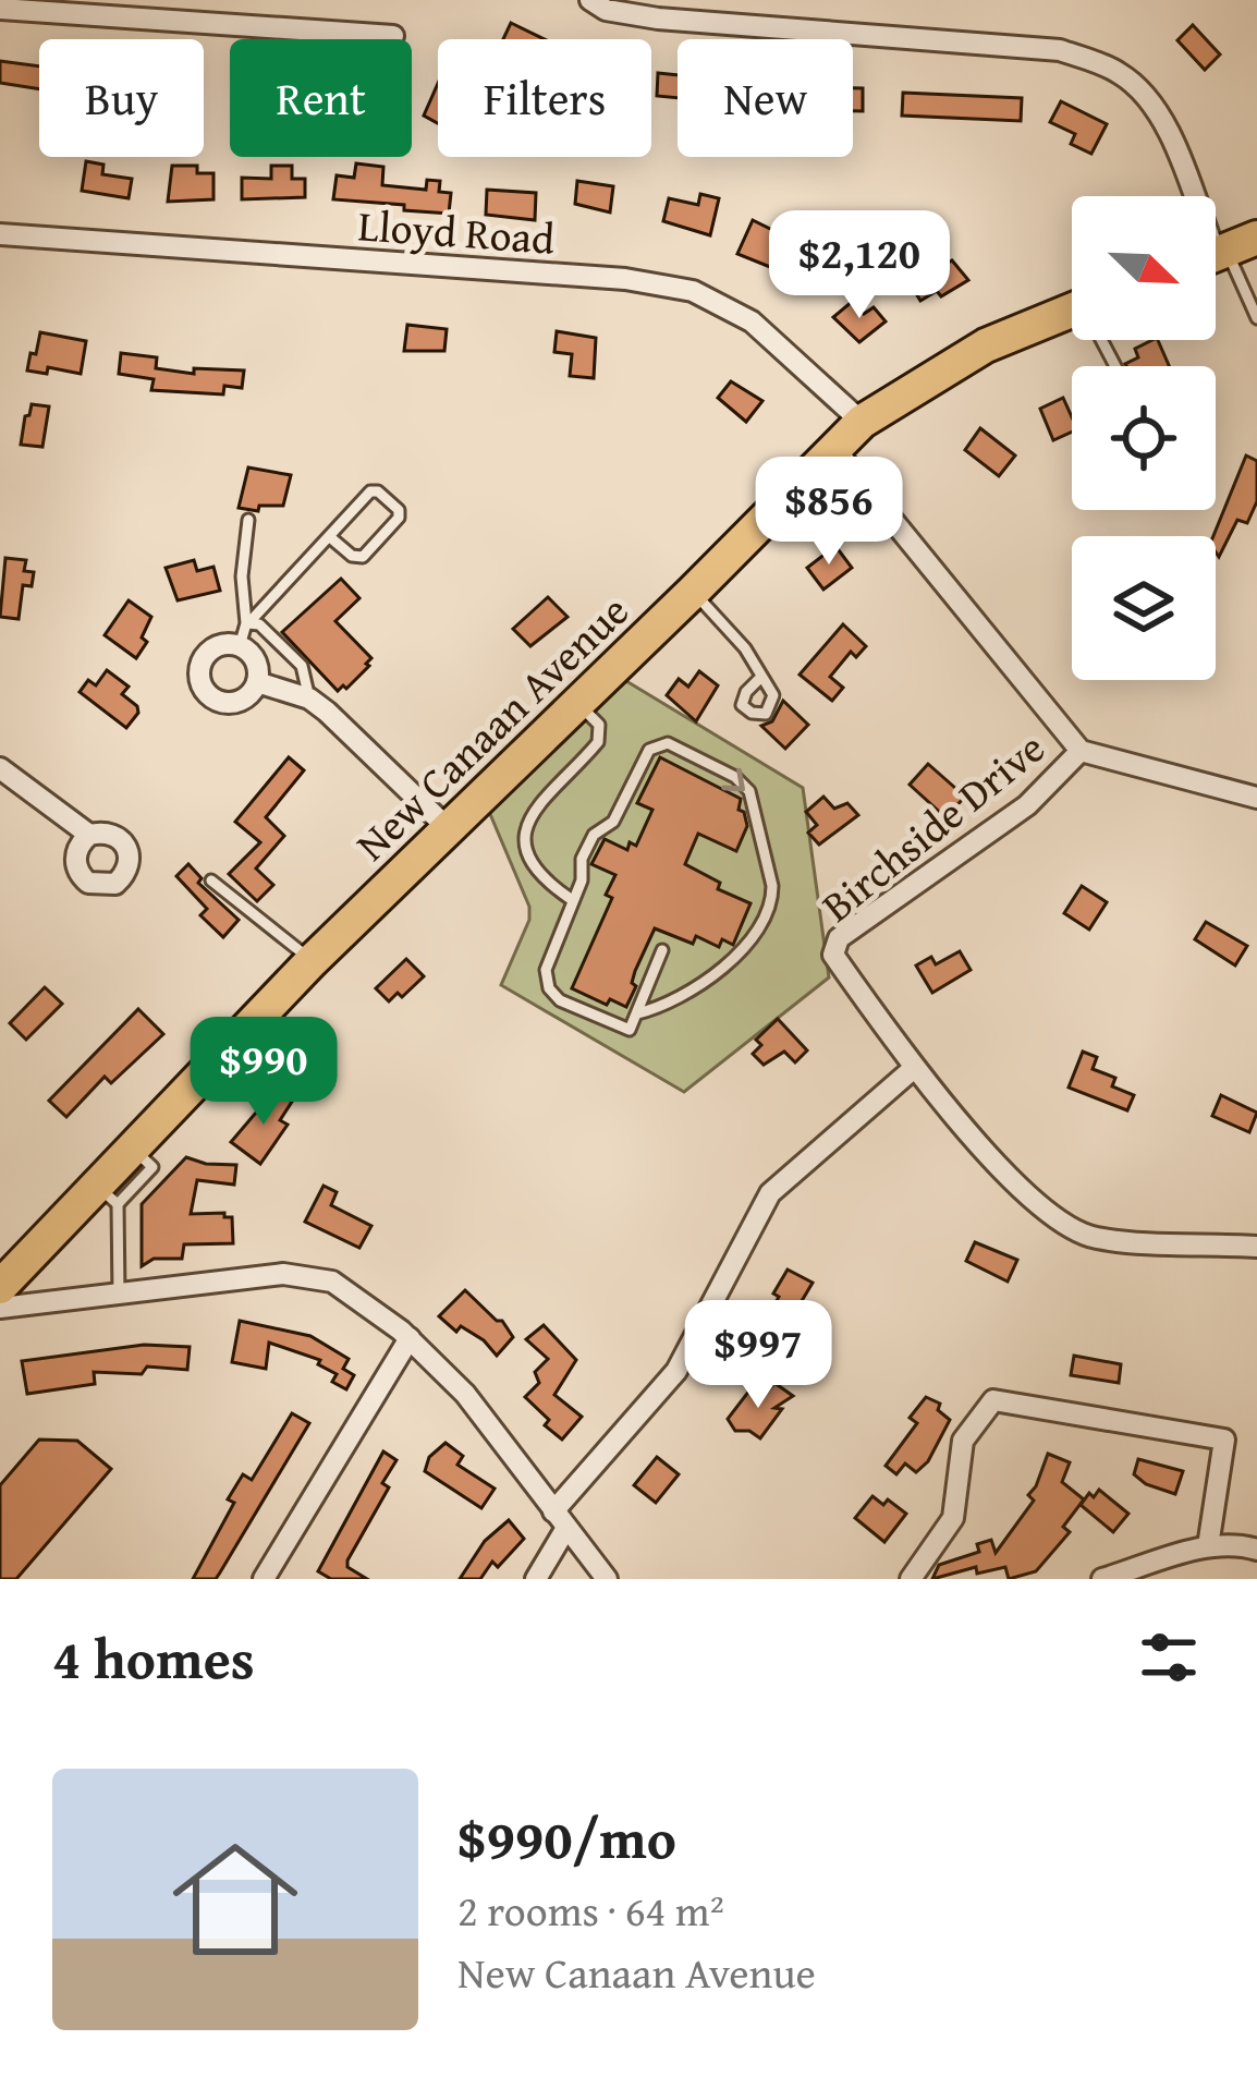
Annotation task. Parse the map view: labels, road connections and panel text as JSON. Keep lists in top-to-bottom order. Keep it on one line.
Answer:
{"streets":{"main road":["New Canaan Avenue"],"street":["Lloyd Road","Birchside Drive"]},"crossings":[["Lloyd Road","New Canaan Avenue"],["New Canaan Avenue","Birchside Drive"]],"north":"bottom right","page":{"chip":["Buy","Rent","Filters","New"],"price":["$2,120","$856","$990","$997"],"heading":"4 homes","list":[{"name":"$990/mo","note":"2 rooms · 64 m² · New Canaan Avenue"}]}}
